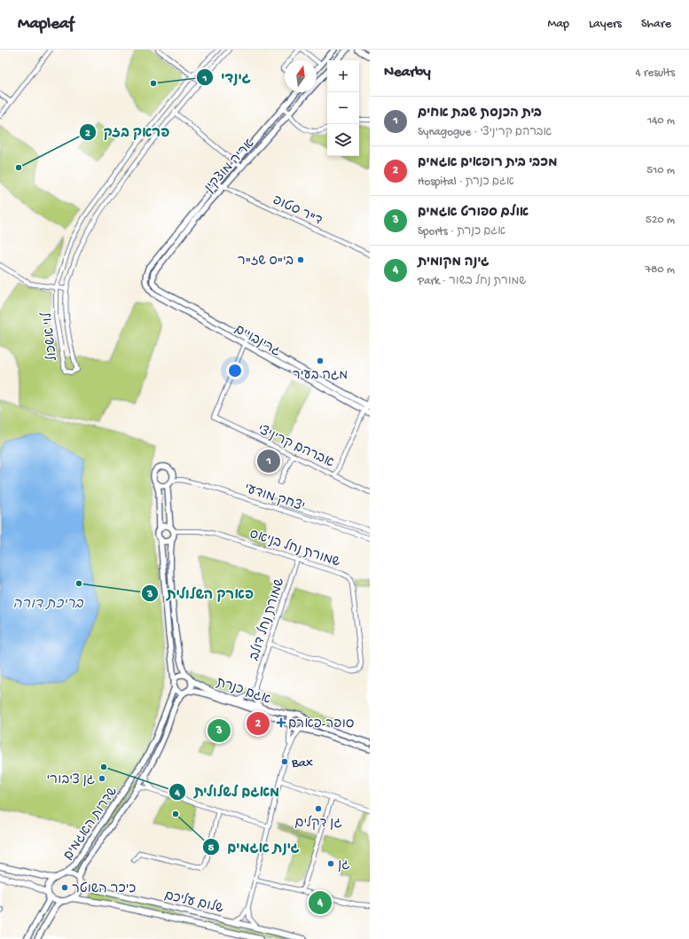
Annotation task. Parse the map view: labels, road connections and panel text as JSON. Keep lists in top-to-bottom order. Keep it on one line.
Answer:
{"streets":{"main road":["שלום עליכם"],"street":["אריה מוצקין","ד\"ר סטופ","לוי אשכול","גרינבויים","אברהם קריניצי","יצחק מודעי","שמורת נחל בניאס","שמורת נחל דולב","אגם כנרת","שדרות האגמים"]},"crossings":[["אריה מוצקין","ד\"ר סטופ"],["אריה מוצקין","גרינבויים"],["גרינבויים","אברהם קריניצי"],["שמורת נחל בניאס","שמורת נחל דולב"],["שמורת נחל דולב","אגם כנרת"],["אגם כנרת","שדרות האגמים"],["שדרות האגמים","שלום עליכם"]],"water":["בריכת דורה"],"places":{"other":["גינדי","פראק בזק","בי\"ס שז\"ר","מגה בעיר","פארק השלולית","Bax","מאגם לשלולית","גן ציבורי","גן דקלים","גינת אגמים","גן","כיכר השוטר"],"health":["סופר-פארם"]},"north":"top","page":{"header":"Mapleaf","nav":["Map","Layers","Share"],"heading":["Nearby","4 results"],"map_buttons":["+","−"],"list":[{"mark":"1","name":"בית הכנסת שבת אחים","note":"Synagogue · אברהם קריניצי","value":"140 m"},{"mark":"2","name":"מכבי בית רופאים אגמים","note":"Hospital · אגם כנרת","value":"510 m"},{"mark":"3","name":"אולם ספורט אגמים","note":"Sports · אגם כנרת","value":"520 m"},{"mark":"4","name":"גינה מקומית","note":"Park · שמורת נחל בשור","value":"780 m"}],"pins":["1","2","3","4"]}}
